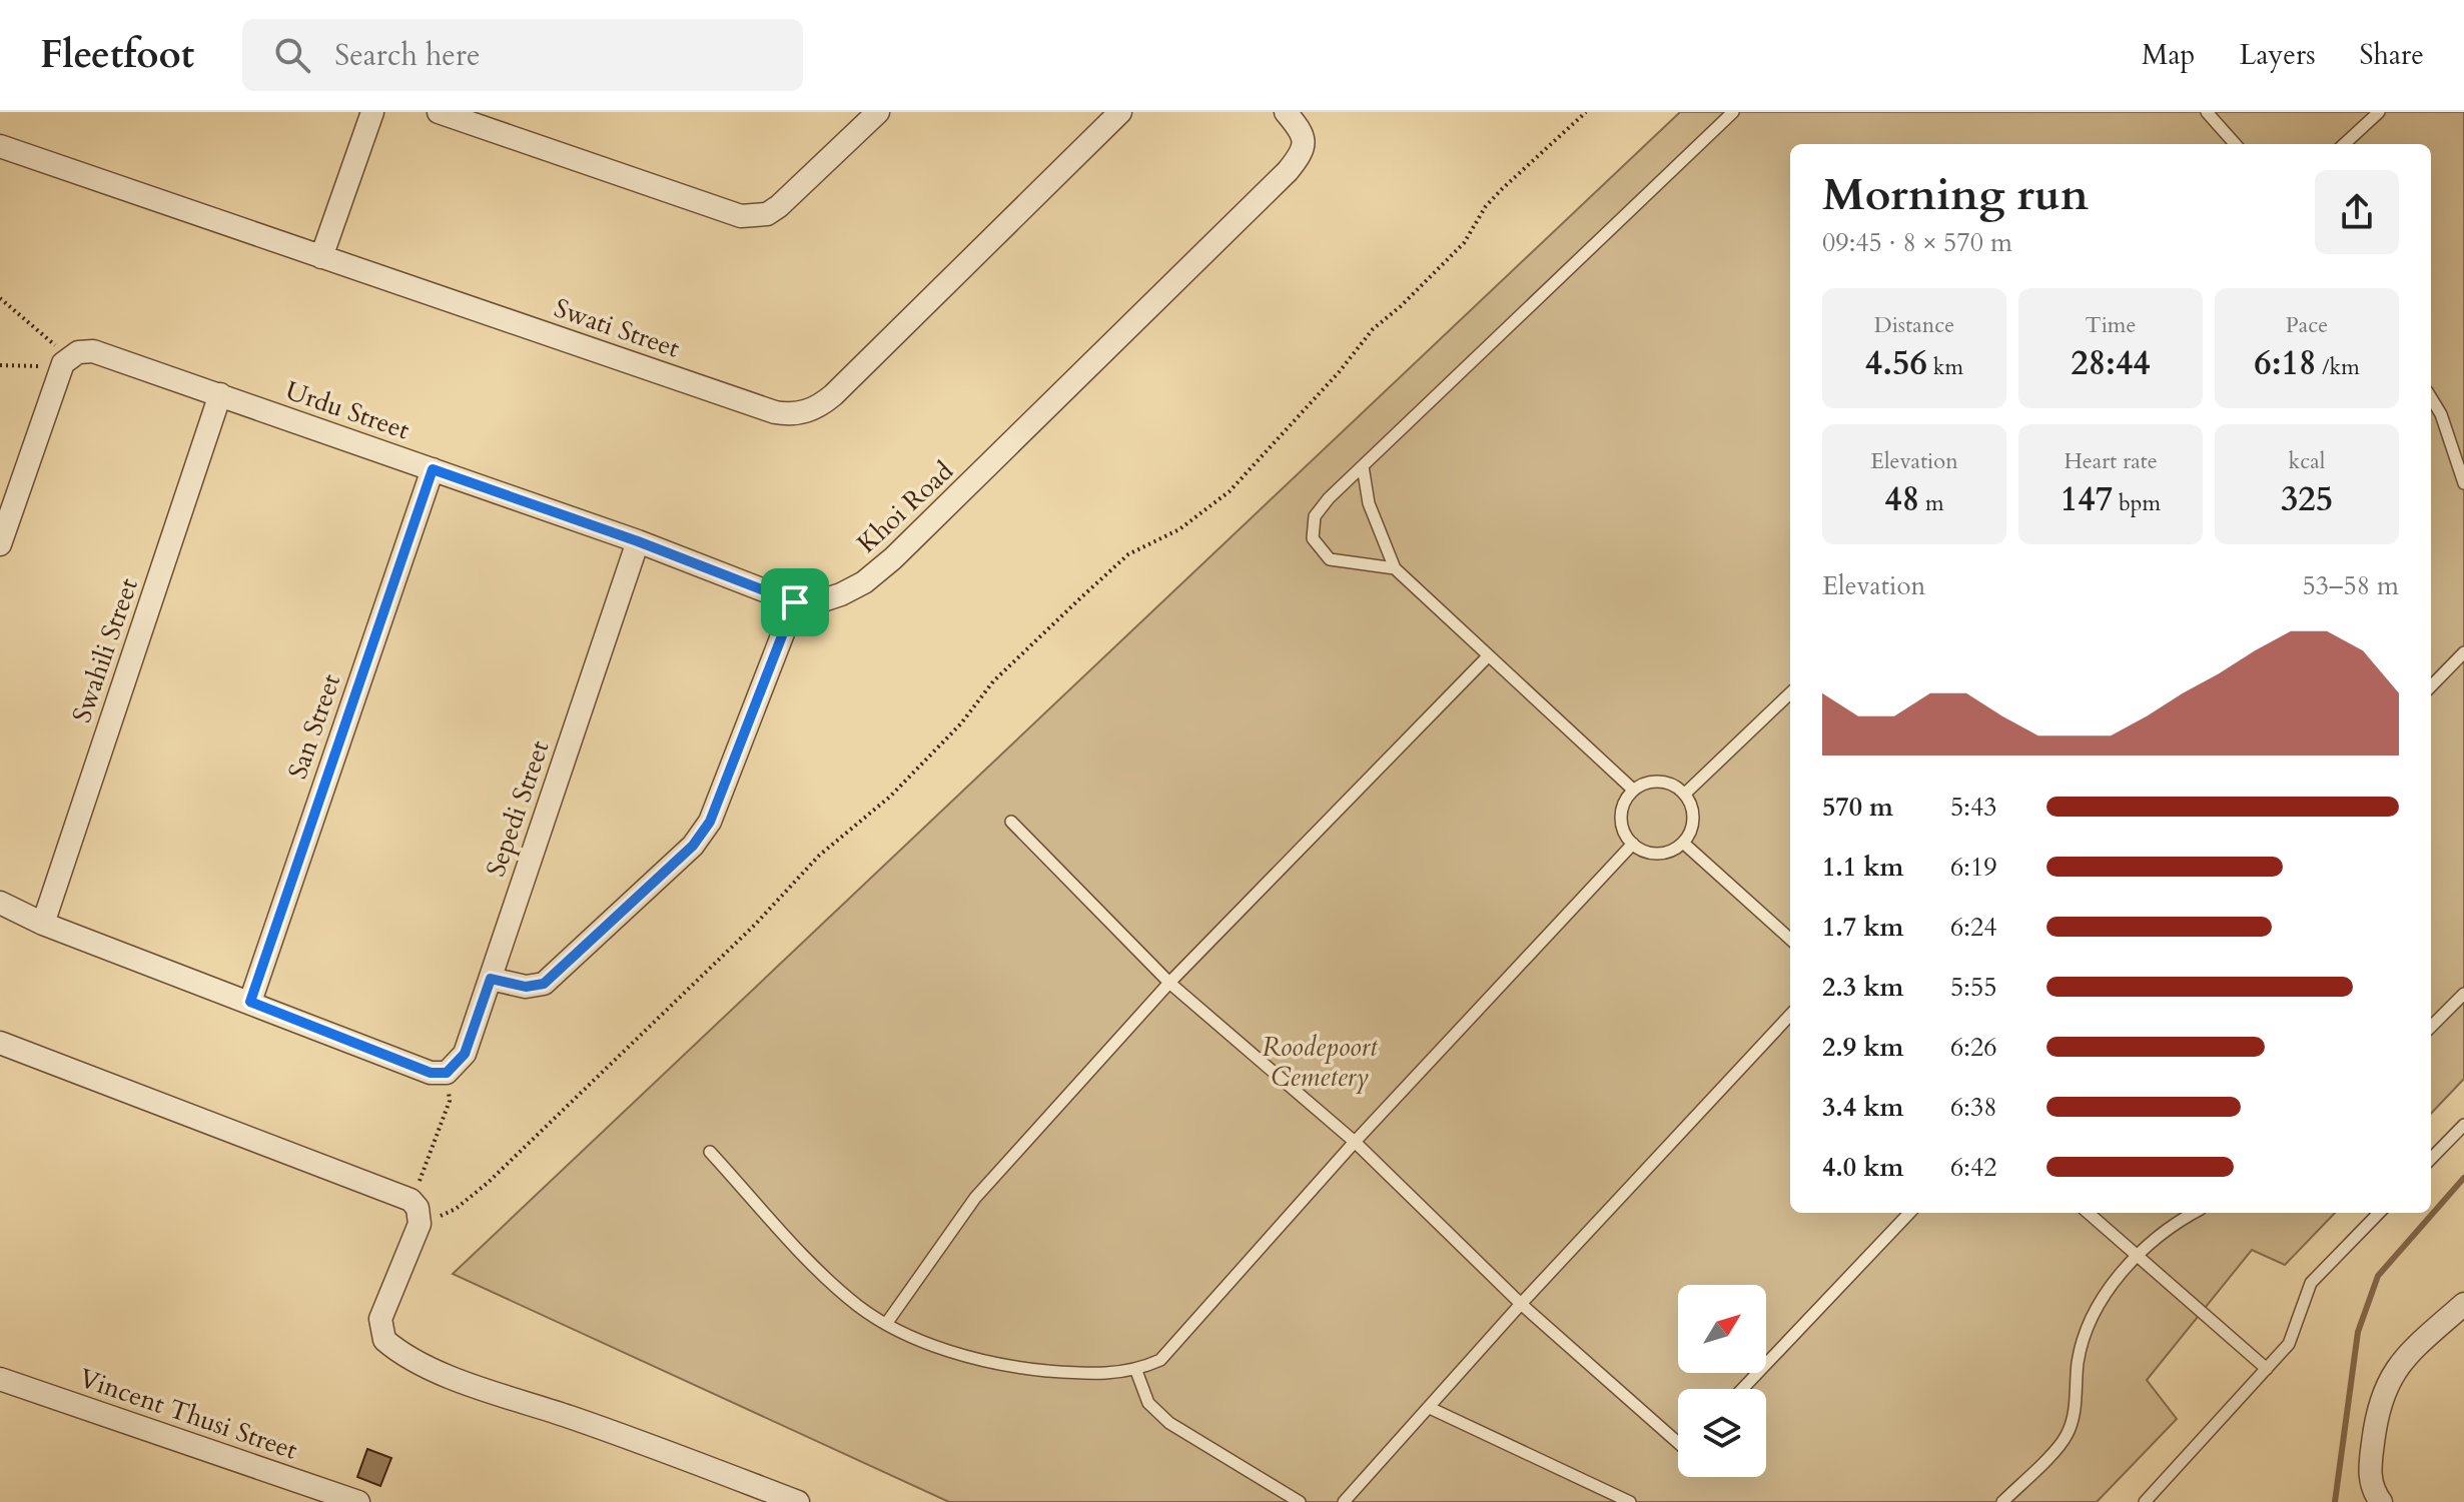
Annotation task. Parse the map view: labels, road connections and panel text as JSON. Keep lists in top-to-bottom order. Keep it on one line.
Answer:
{"streets":{"street":["Swati Street","Urdu Street","Khoi Road","Swahili Street","San Street","Sepedi Street","Vincent Thusi Street"]},"crossings":[["Urdu Street","Khoi Road"],["Urdu Street","Swahili Street"],["Urdu Street","San Street"],["Urdu Street","Sepedi Street"]],"parks":["Roodepoort Cemetery"],"north":"top right","page":{"header":"Fleetfoot","search":"Search here","nav":["Map","Layers","Share"],"heading":["Morning run","09:45 · 8 × 570 m"],"stats":[["Distance","4.56 km"],["Time","28:44"],["Pace","6:18 /km"],["Elevation","48 m"],["Heart rate","147 bpm"],["kcal","325"]],"chart":["Elevation","53–58 m"],"list":[{"name":"570 m","note":"5:43"},{"name":"1.1 km","note":"6:19"},{"name":"1.7 km","note":"6:24"},{"name":"2.3 km","note":"5:55"},{"name":"2.9 km","note":"6:26"},{"name":"3.4 km","note":"6:38"},{"name":"4.0 km","note":"6:42"}]}}
